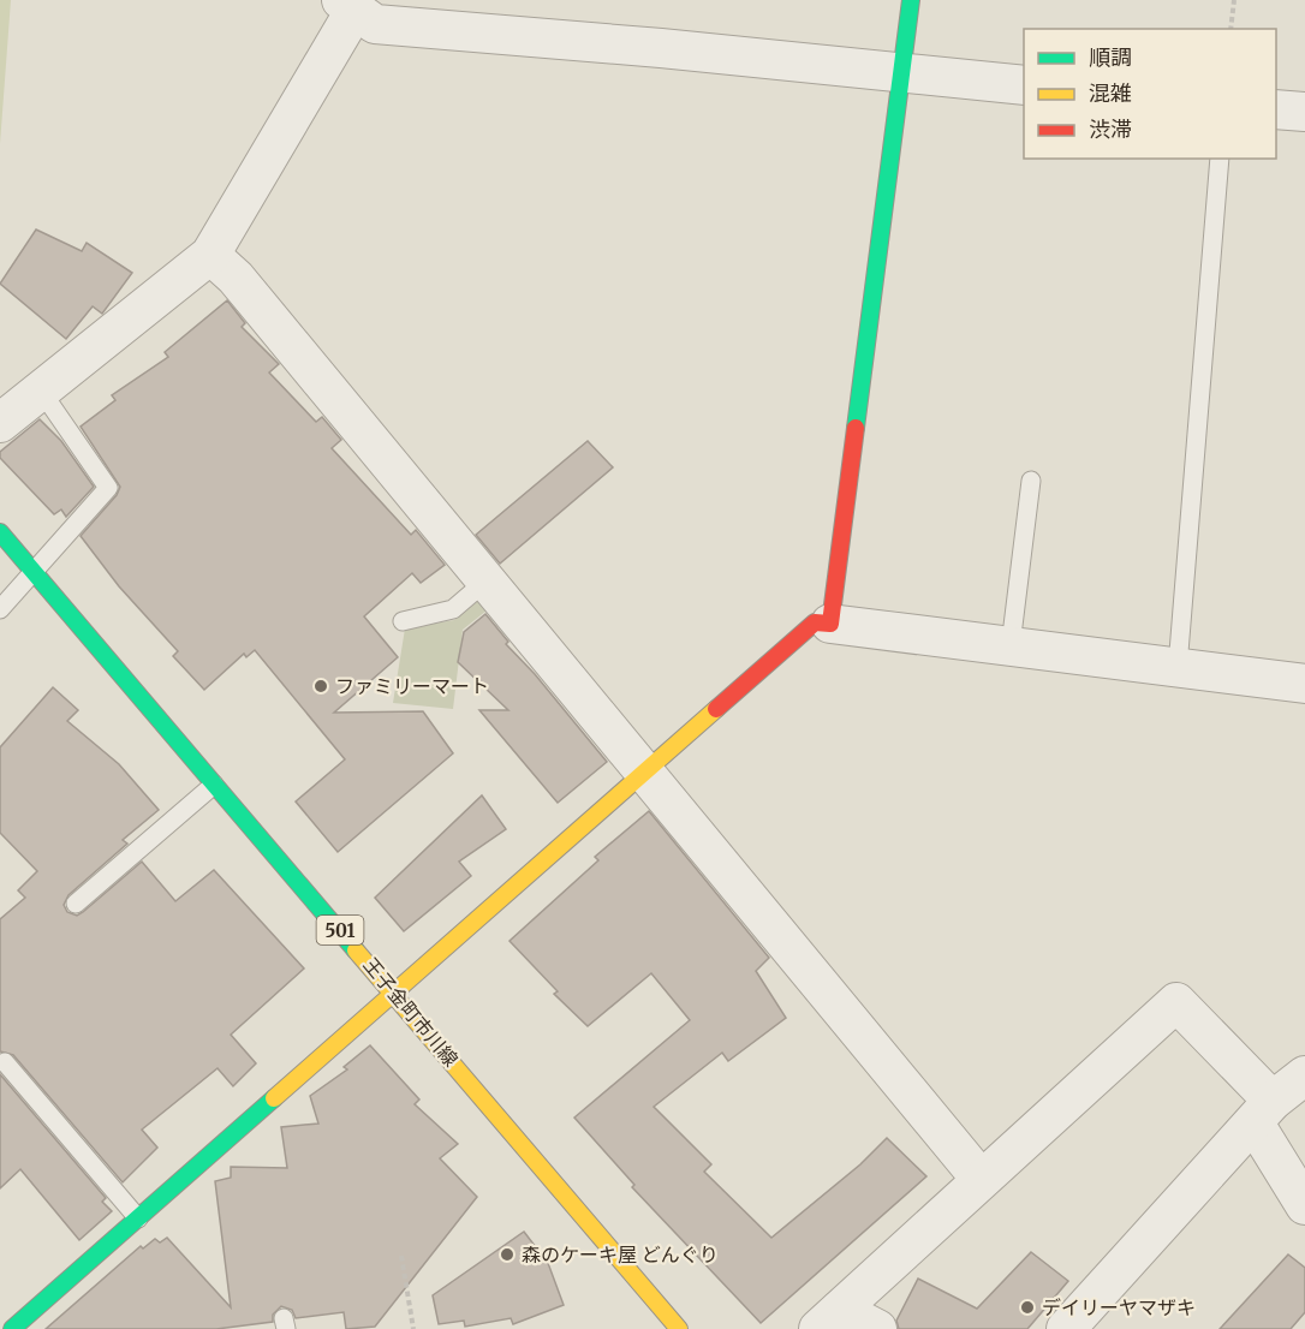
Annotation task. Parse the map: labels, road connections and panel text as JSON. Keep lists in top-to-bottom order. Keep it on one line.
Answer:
{"streets":{"street":["501","王子金町市川線"]},"places":["ファミリーマート","森のケーキ屋 どんぐり","デイリーヤマザキ"],"legend":["順調","混雑","渋滞"]}
